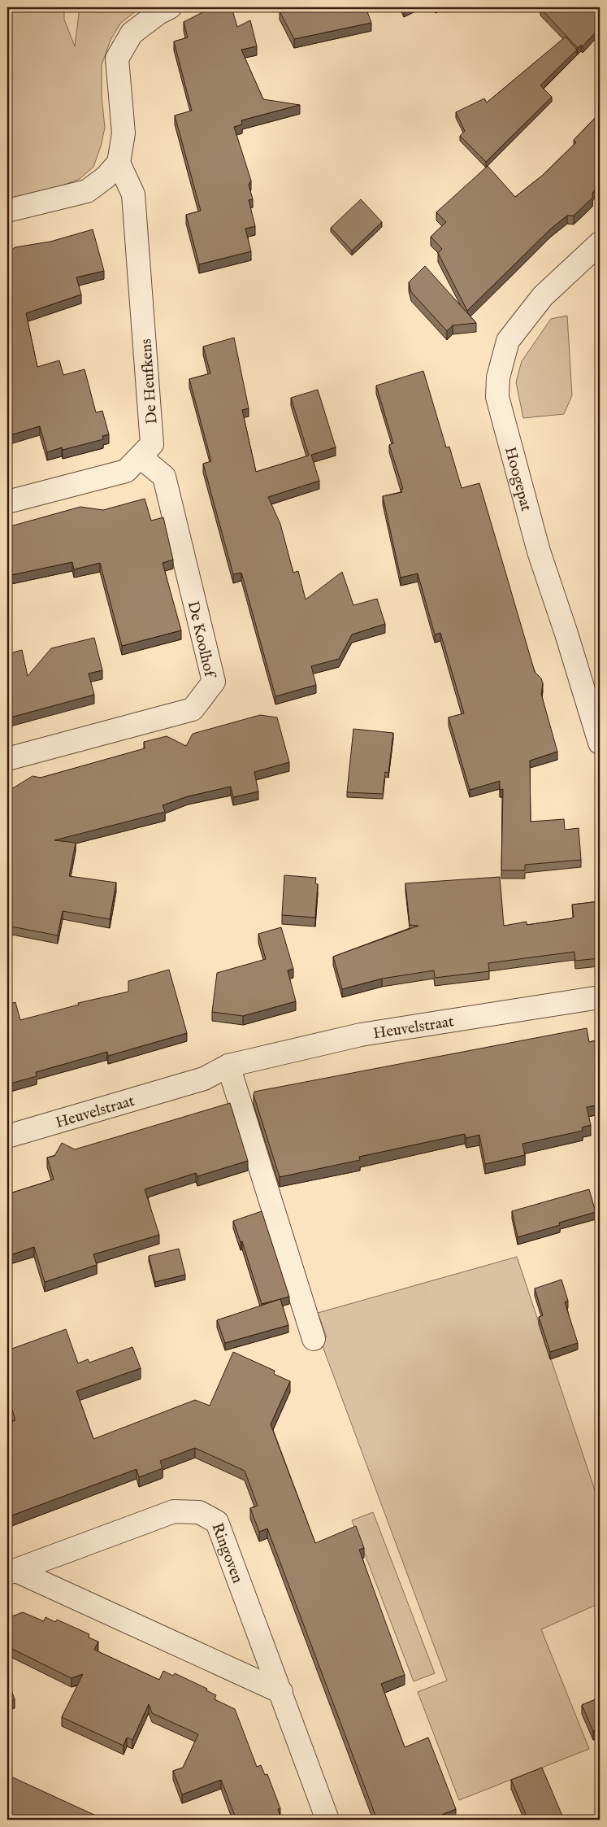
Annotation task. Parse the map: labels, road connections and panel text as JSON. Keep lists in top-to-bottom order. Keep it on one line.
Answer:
{"streets":{"street":["De Heufkens","Hoogepat","De Koolhof","Heuvelstraat","Ringoven"]},"crossings":[["De Heufkens","De Koolhof"]]}
